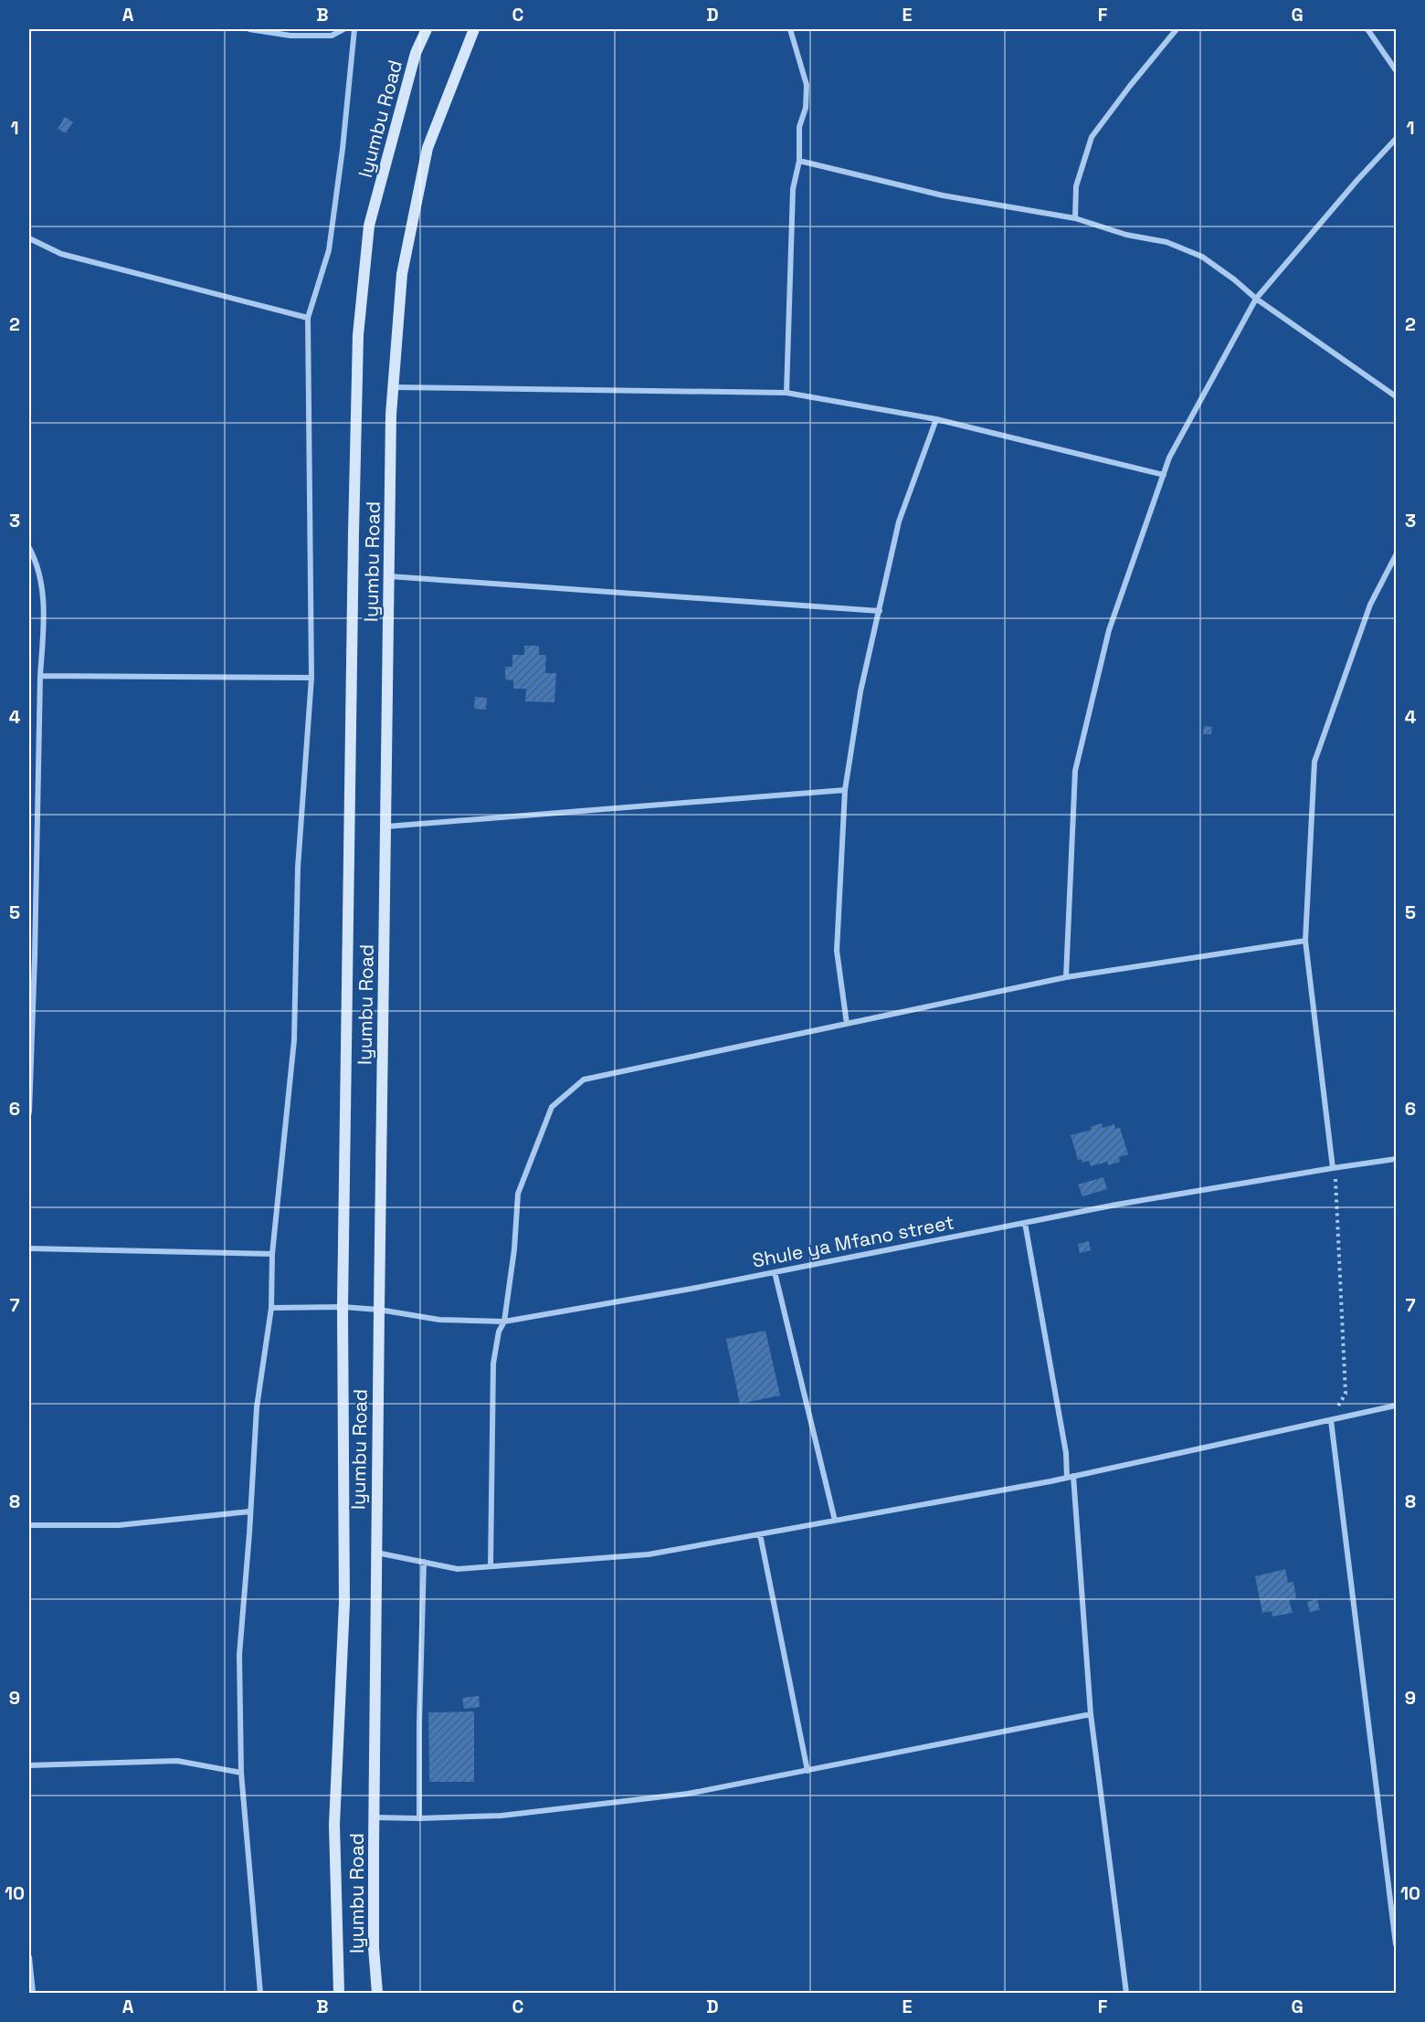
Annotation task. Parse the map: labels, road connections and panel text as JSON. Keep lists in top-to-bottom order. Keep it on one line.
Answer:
{"streets":{"main road":["Iyumbu Road"],"street":["Shule ya Mfano street"]},"crossings":[["Iyumbu Road","Shule ya Mfano street"]],"grid":{"columns":["A","B","C","D","E","F","G"],"rows":["1","2","3","4","5","6","7","8","9","10"]}}
